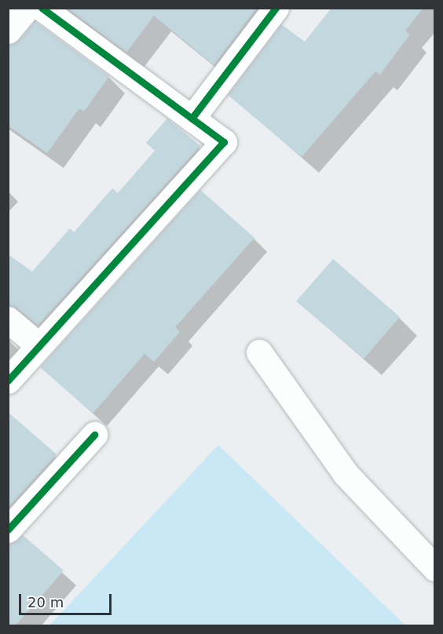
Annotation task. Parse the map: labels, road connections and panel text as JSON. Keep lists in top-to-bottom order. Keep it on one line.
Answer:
{"scale_bar":"20 m"}
